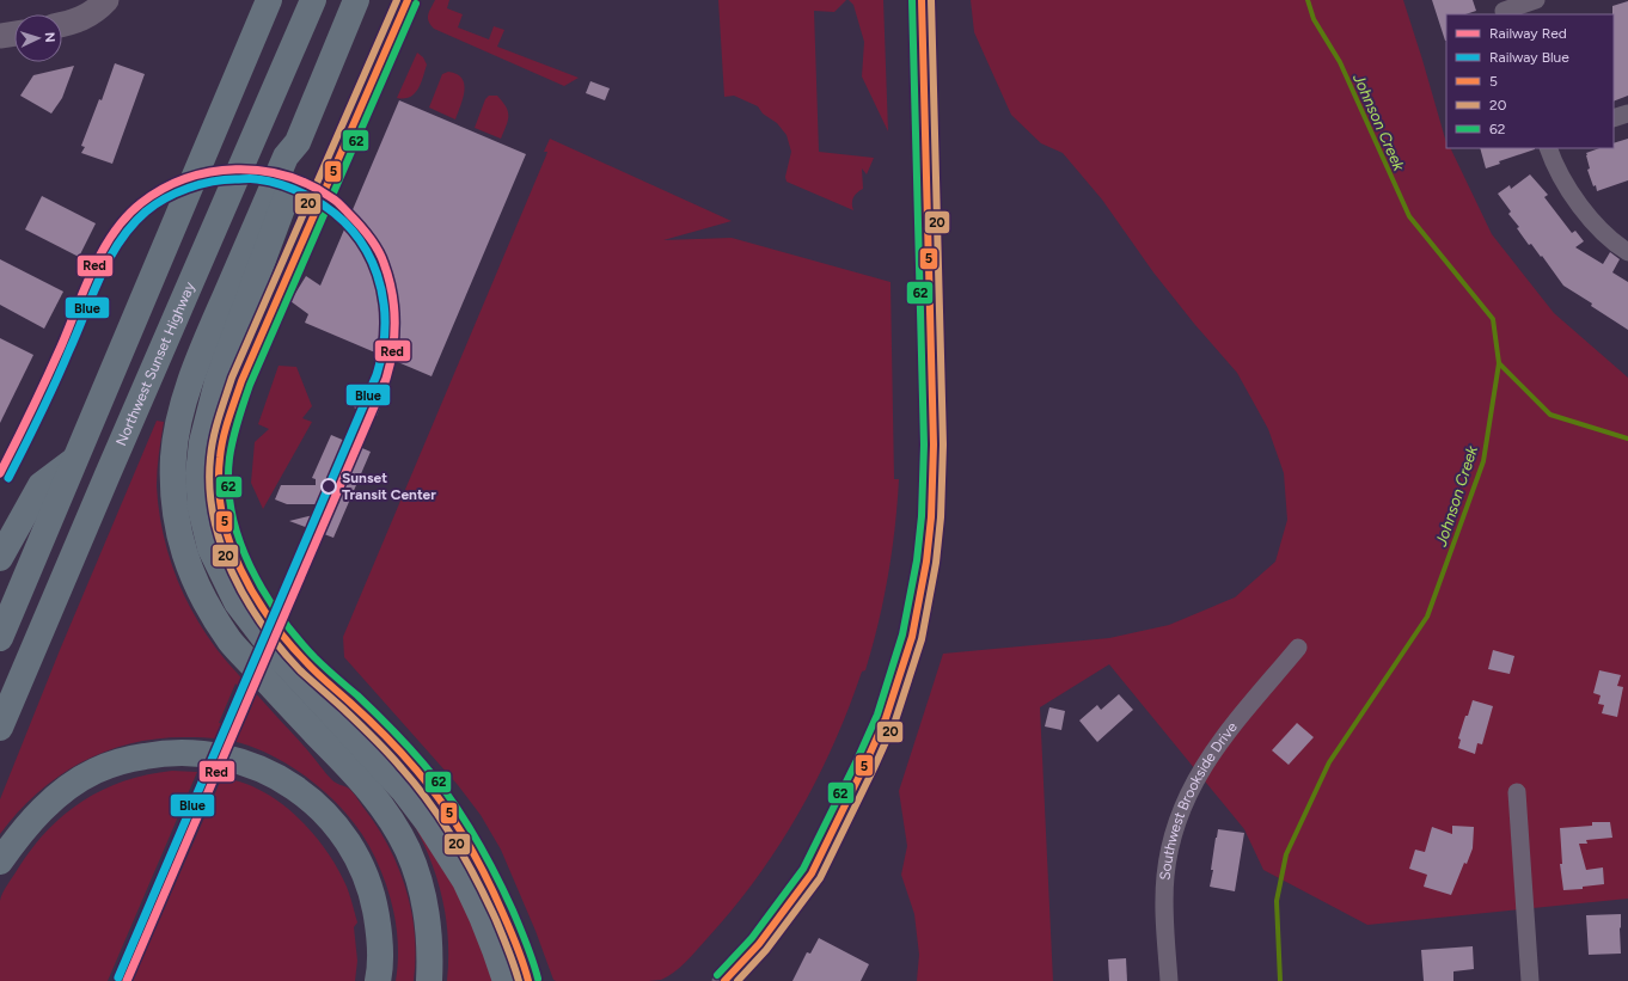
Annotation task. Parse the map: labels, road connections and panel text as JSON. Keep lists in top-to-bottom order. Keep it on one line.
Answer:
{"streets":{"highway":["Northwest Sunset Highway"],"street":["Southwest Brookside Drive"]},"water":["Johnson Creek"],"places":["Sunset Transit Center"],"lines":["transit line 5","transit line 20","transit line 62","rail line Red","rail line Blue"],"legend":["Railway Red","Railway Blue","5","20","62"],"north":"right"}
